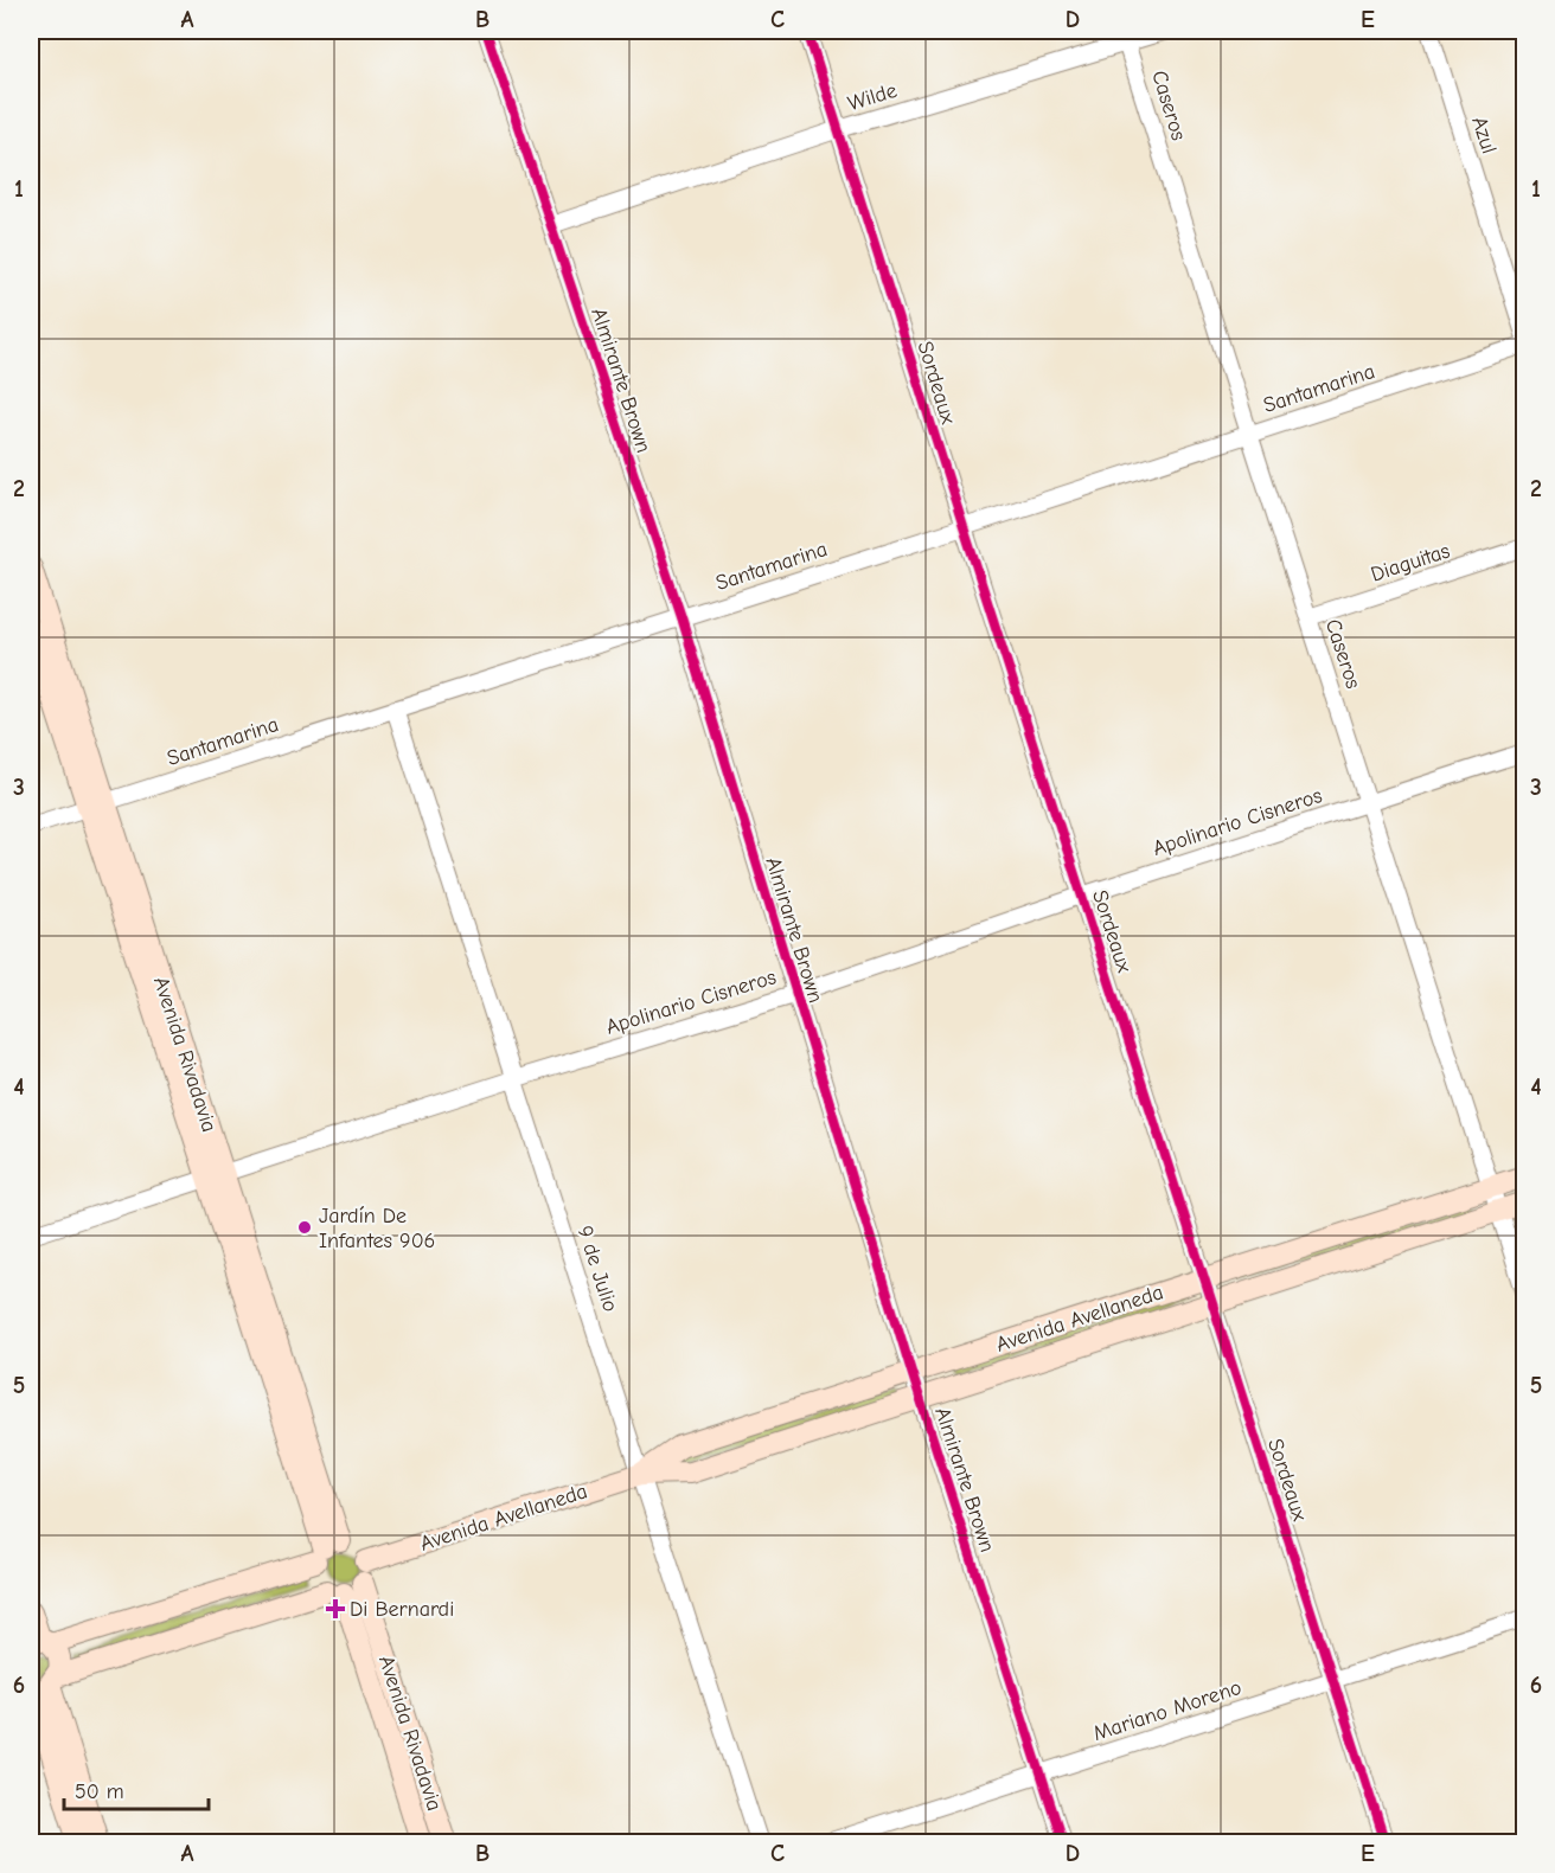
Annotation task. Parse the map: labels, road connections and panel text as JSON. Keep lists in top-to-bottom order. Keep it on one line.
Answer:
{"streets":{"main road":["Avenida Rivadavia","Avenida Avellaneda"],"street":["Wilde","Caseros","Azul","Almirante Brown","Sordeaux","Santamarina","Diaguitas","Apolinario Cisneros","9 de Julio","Mariano Moreno"]},"crossings":[["Wilde","Caseros"],["Wilde","Almirante Brown"],["Wilde","Sordeaux"],["Caseros","Santamarina"],["Caseros","Diaguitas"],["Caseros","Apolinario Cisneros"],["Caseros","Avenida Avellaneda"],["Almirante Brown","Santamarina"],["Almirante Brown","Apolinario Cisneros"],["Almirante Brown","Avenida Avellaneda"],["Almirante Brown","Mariano Moreno"],["Sordeaux","Santamarina"],["Sordeaux","Apolinario Cisneros"],["Sordeaux","Avenida Avellaneda"],["Sordeaux","Mariano Moreno"],["Santamarina","Avenida Rivadavia"],["Santamarina","9 de Julio"],["Apolinario Cisneros","Avenida Rivadavia"],["Apolinario Cisneros","9 de Julio"],["Avenida Rivadavia","Avenida Avellaneda"],["9 de Julio","Avenida Avellaneda"]],"places":{"other":["Jardín De Infantes 906"],"health":["Di Bernardi"]},"scale_bar":"50 m","grid":{"columns":["A","B","C","D","E"],"rows":["1","2","3","4","5","6"]}}
